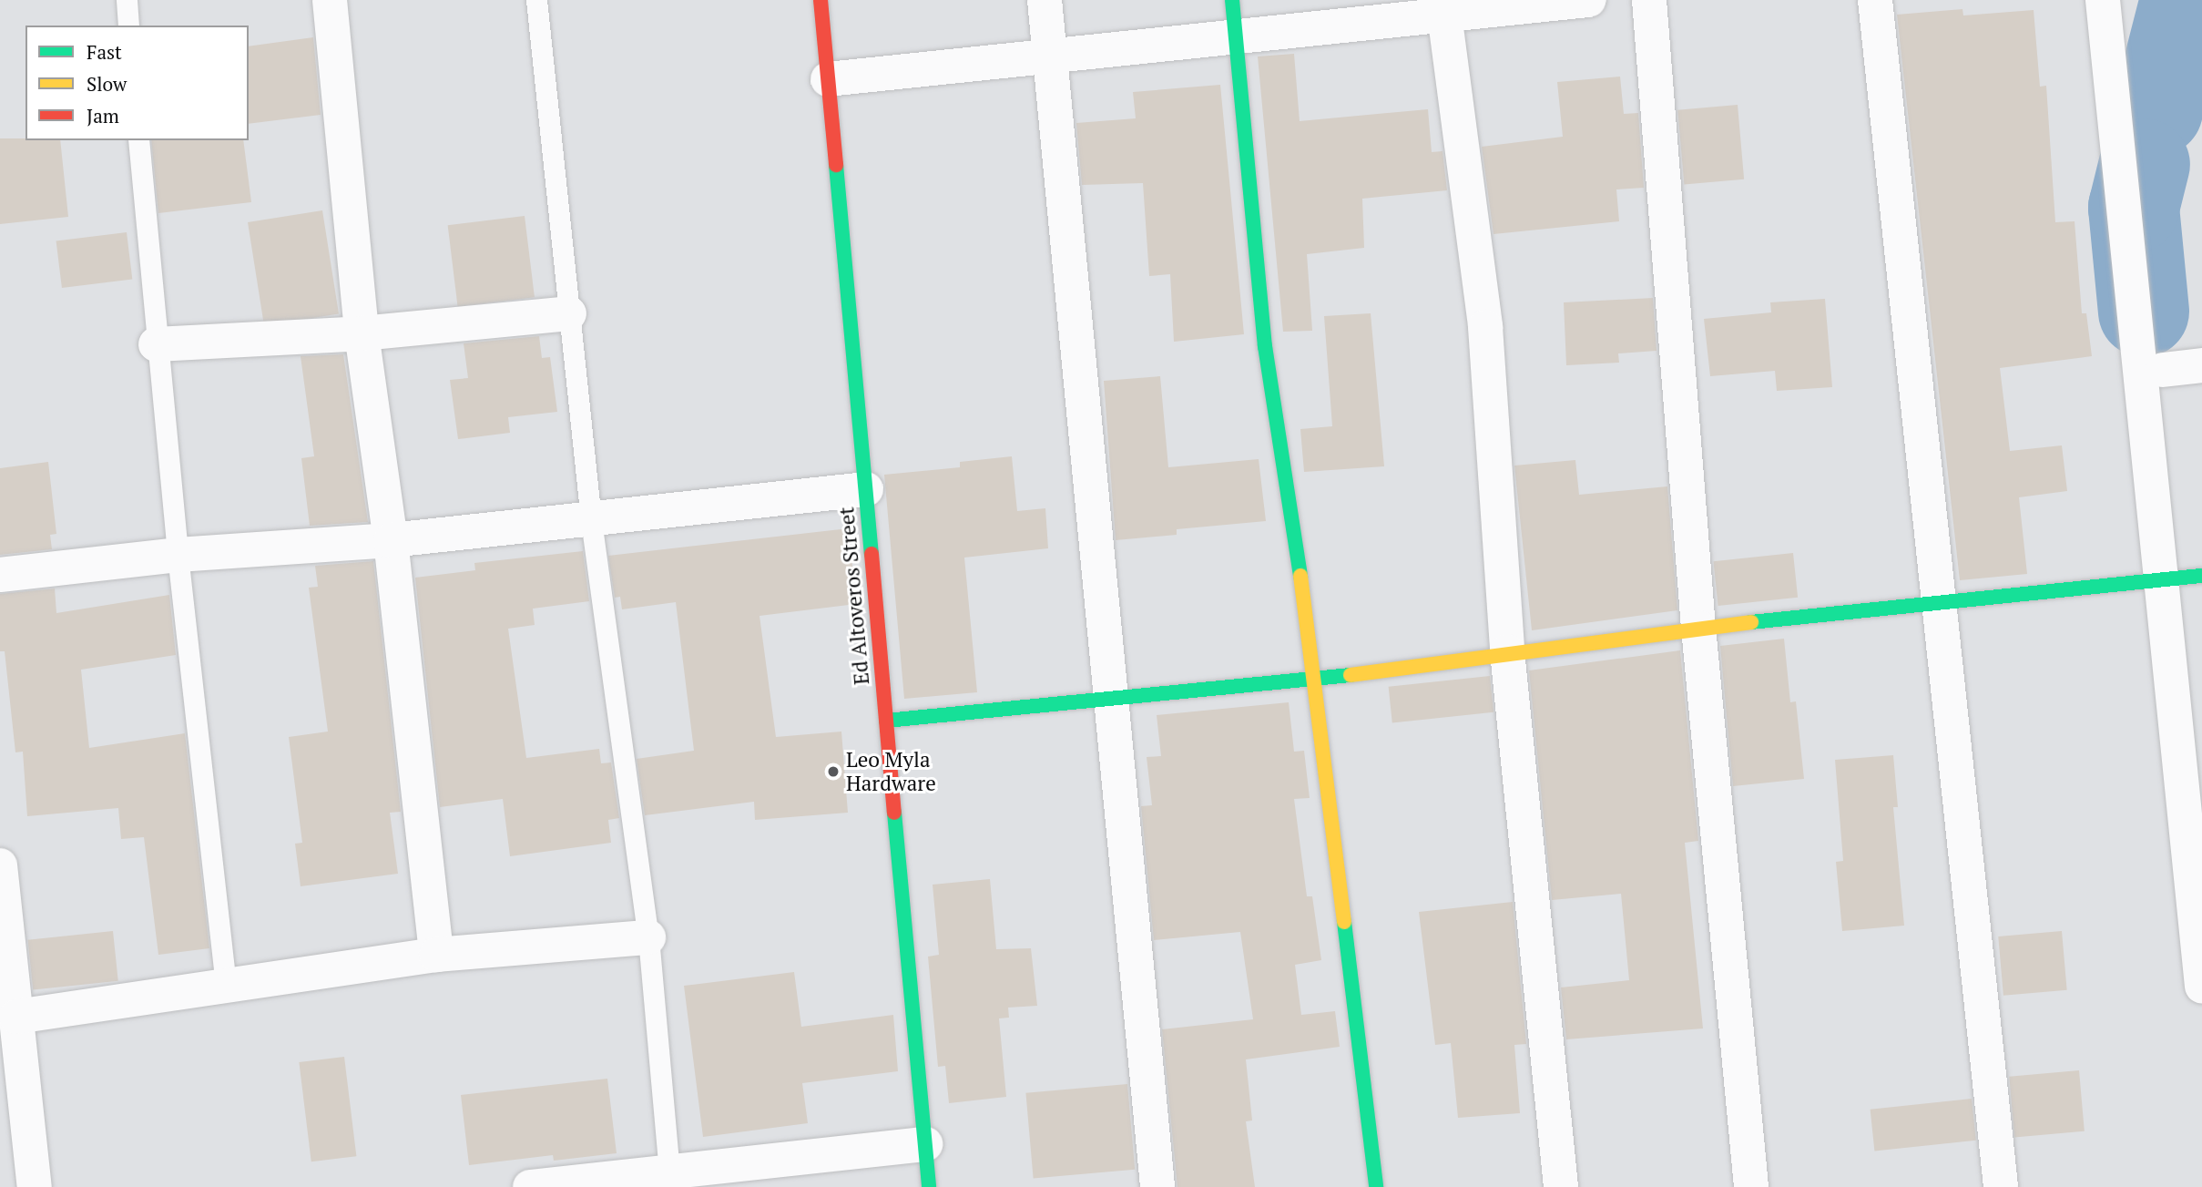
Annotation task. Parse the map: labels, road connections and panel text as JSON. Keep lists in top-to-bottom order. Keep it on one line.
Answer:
{"streets":{"street":["Ed Altoveros Street"]},"places":["Leo Myla Hardware"],"legend":["Fast","Slow","Jam"]}
